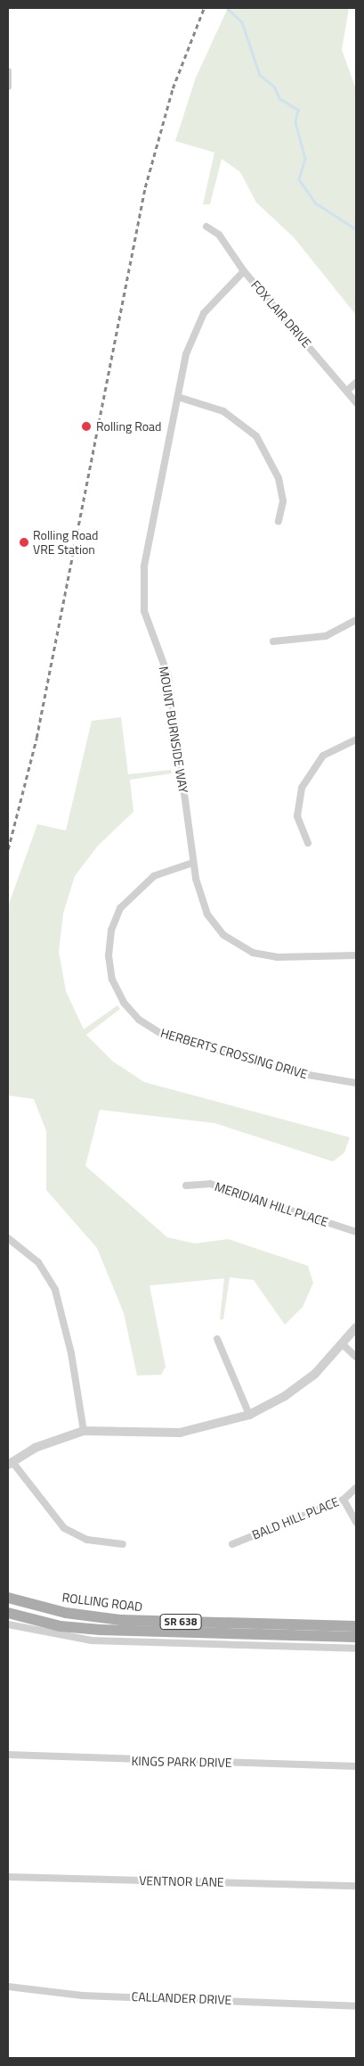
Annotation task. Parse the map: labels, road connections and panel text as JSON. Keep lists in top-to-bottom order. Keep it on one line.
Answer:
{"streets":{"main road":["ROLLING ROAD","SR 638"],"street":["FOX LAIR DRIVE","MOUNT BURNSIDE WAY","HERBERTS CROSSING DRIVE","MERIDIAN HILL PLACE","BALD HILL PLACE","KINGS PARK DRIVE","VENTNOR LANE","CALLANDER DRIVE"]},"crossings":[["FOX LAIR DRIVE","MOUNT BURNSIDE WAY"],["MOUNT BURNSIDE WAY","HERBERTS CROSSING DRIVE"]],"places":["Rolling Road","Rolling Road VRE Station"]}
